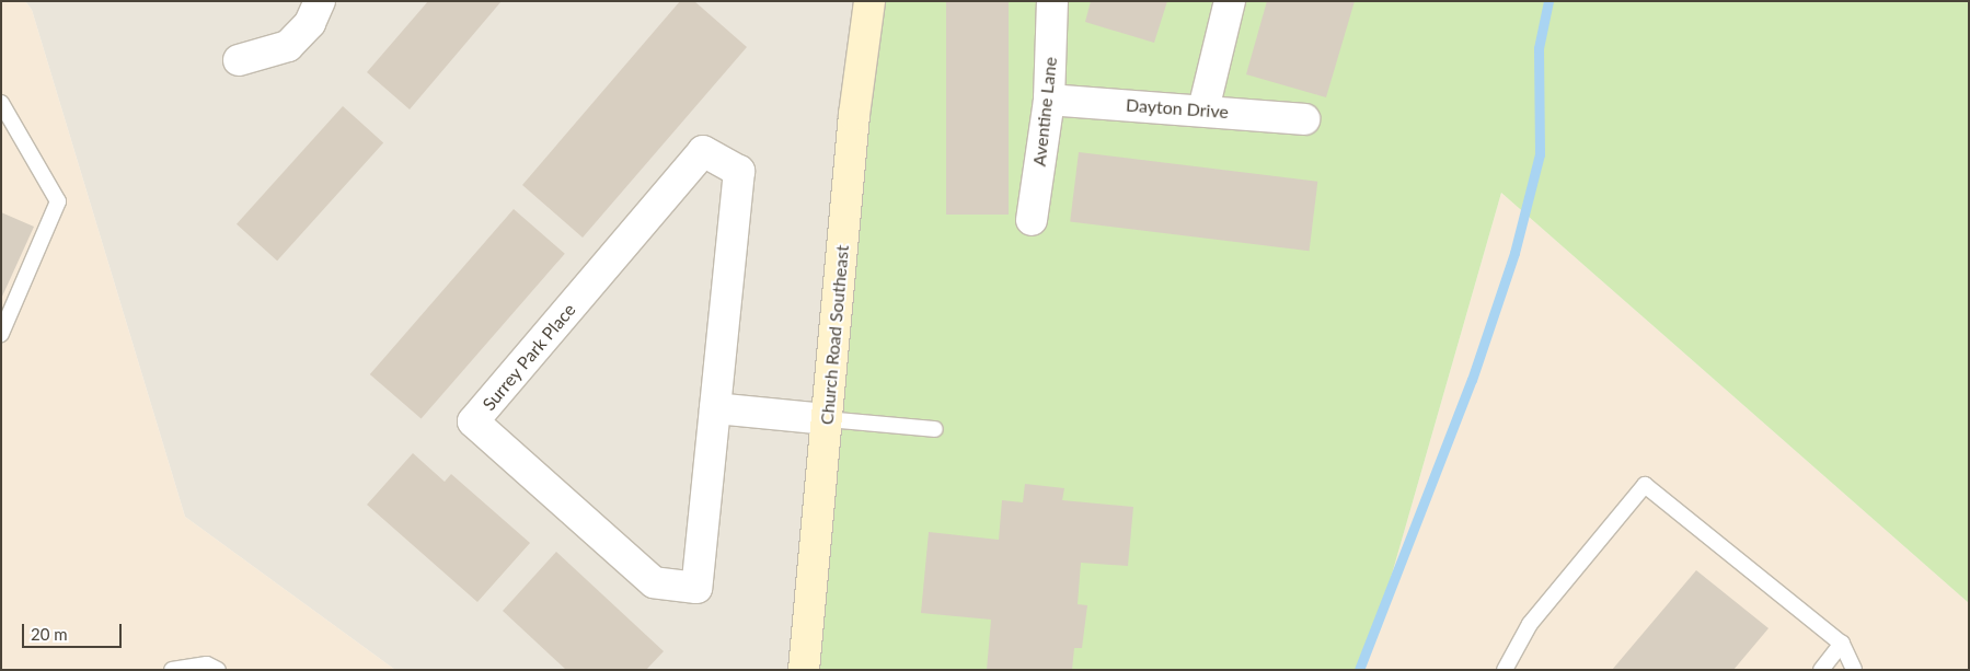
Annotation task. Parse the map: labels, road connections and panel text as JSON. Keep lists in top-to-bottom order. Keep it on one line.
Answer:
{"streets":{"street":["Dayton Drive","Aventine Lane","Church Road Southeast","Surrey Park Place"]},"crossings":[["Dayton Drive","Aventine Lane"]],"scale_bar":"20 m"}
